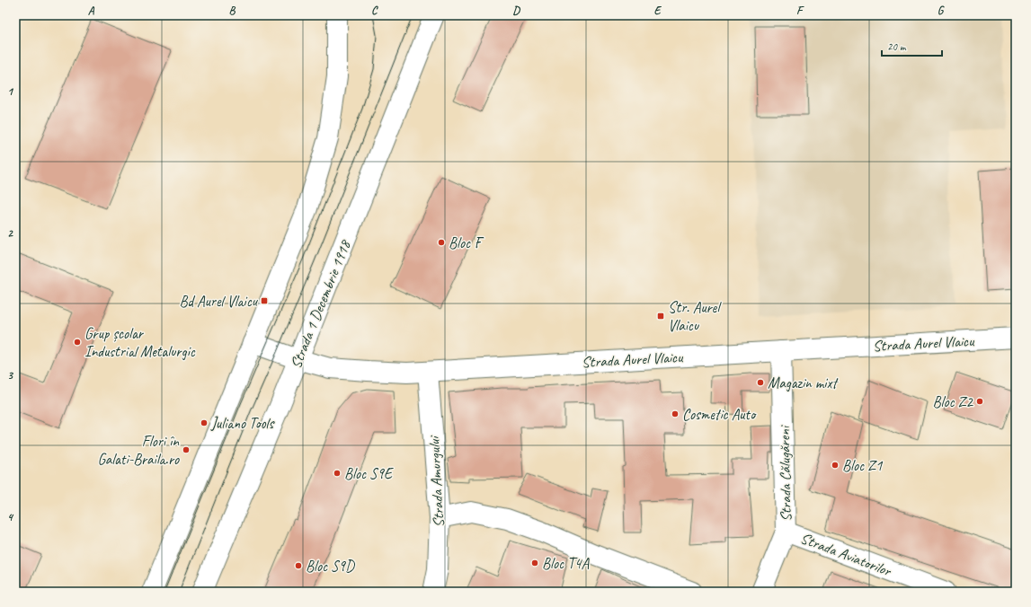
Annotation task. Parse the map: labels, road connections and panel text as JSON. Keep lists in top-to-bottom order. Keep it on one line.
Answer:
{"streets":{"main road":["Strada 1 Decembrie 1918","Strada Aurel Vlaicu","Strada Călugăreni","Strada Amurgului","Strada Aviatorilor"]},"crossings":[["Strada 1 Decembrie 1918","Strada Aurel Vlaicu"],["Strada Aurel Vlaicu","Strada Călugăreni"],["Strada Aurel Vlaicu","Strada Amurgului"],["Strada Călugăreni","Strada Aviatorilor"]],"places":{"other":["Bloc F","Grup școlar Industrial Metalurgic","Magazin mixt","Bloc Z2","Cosmetic Auto","Juliano Tools","Flori în Galati-Braila.ro","Bloc Z1","Bloc S9E","Bloc T4A","Bloc S9D"],"transit":["Bd Aurel Vlaicu","Str. Aurel Vlaicu"]},"scale_bar":"20 m","grid":{"columns":["A","B","C","D","E","F","G"],"rows":["1","2","3","4"]}}
